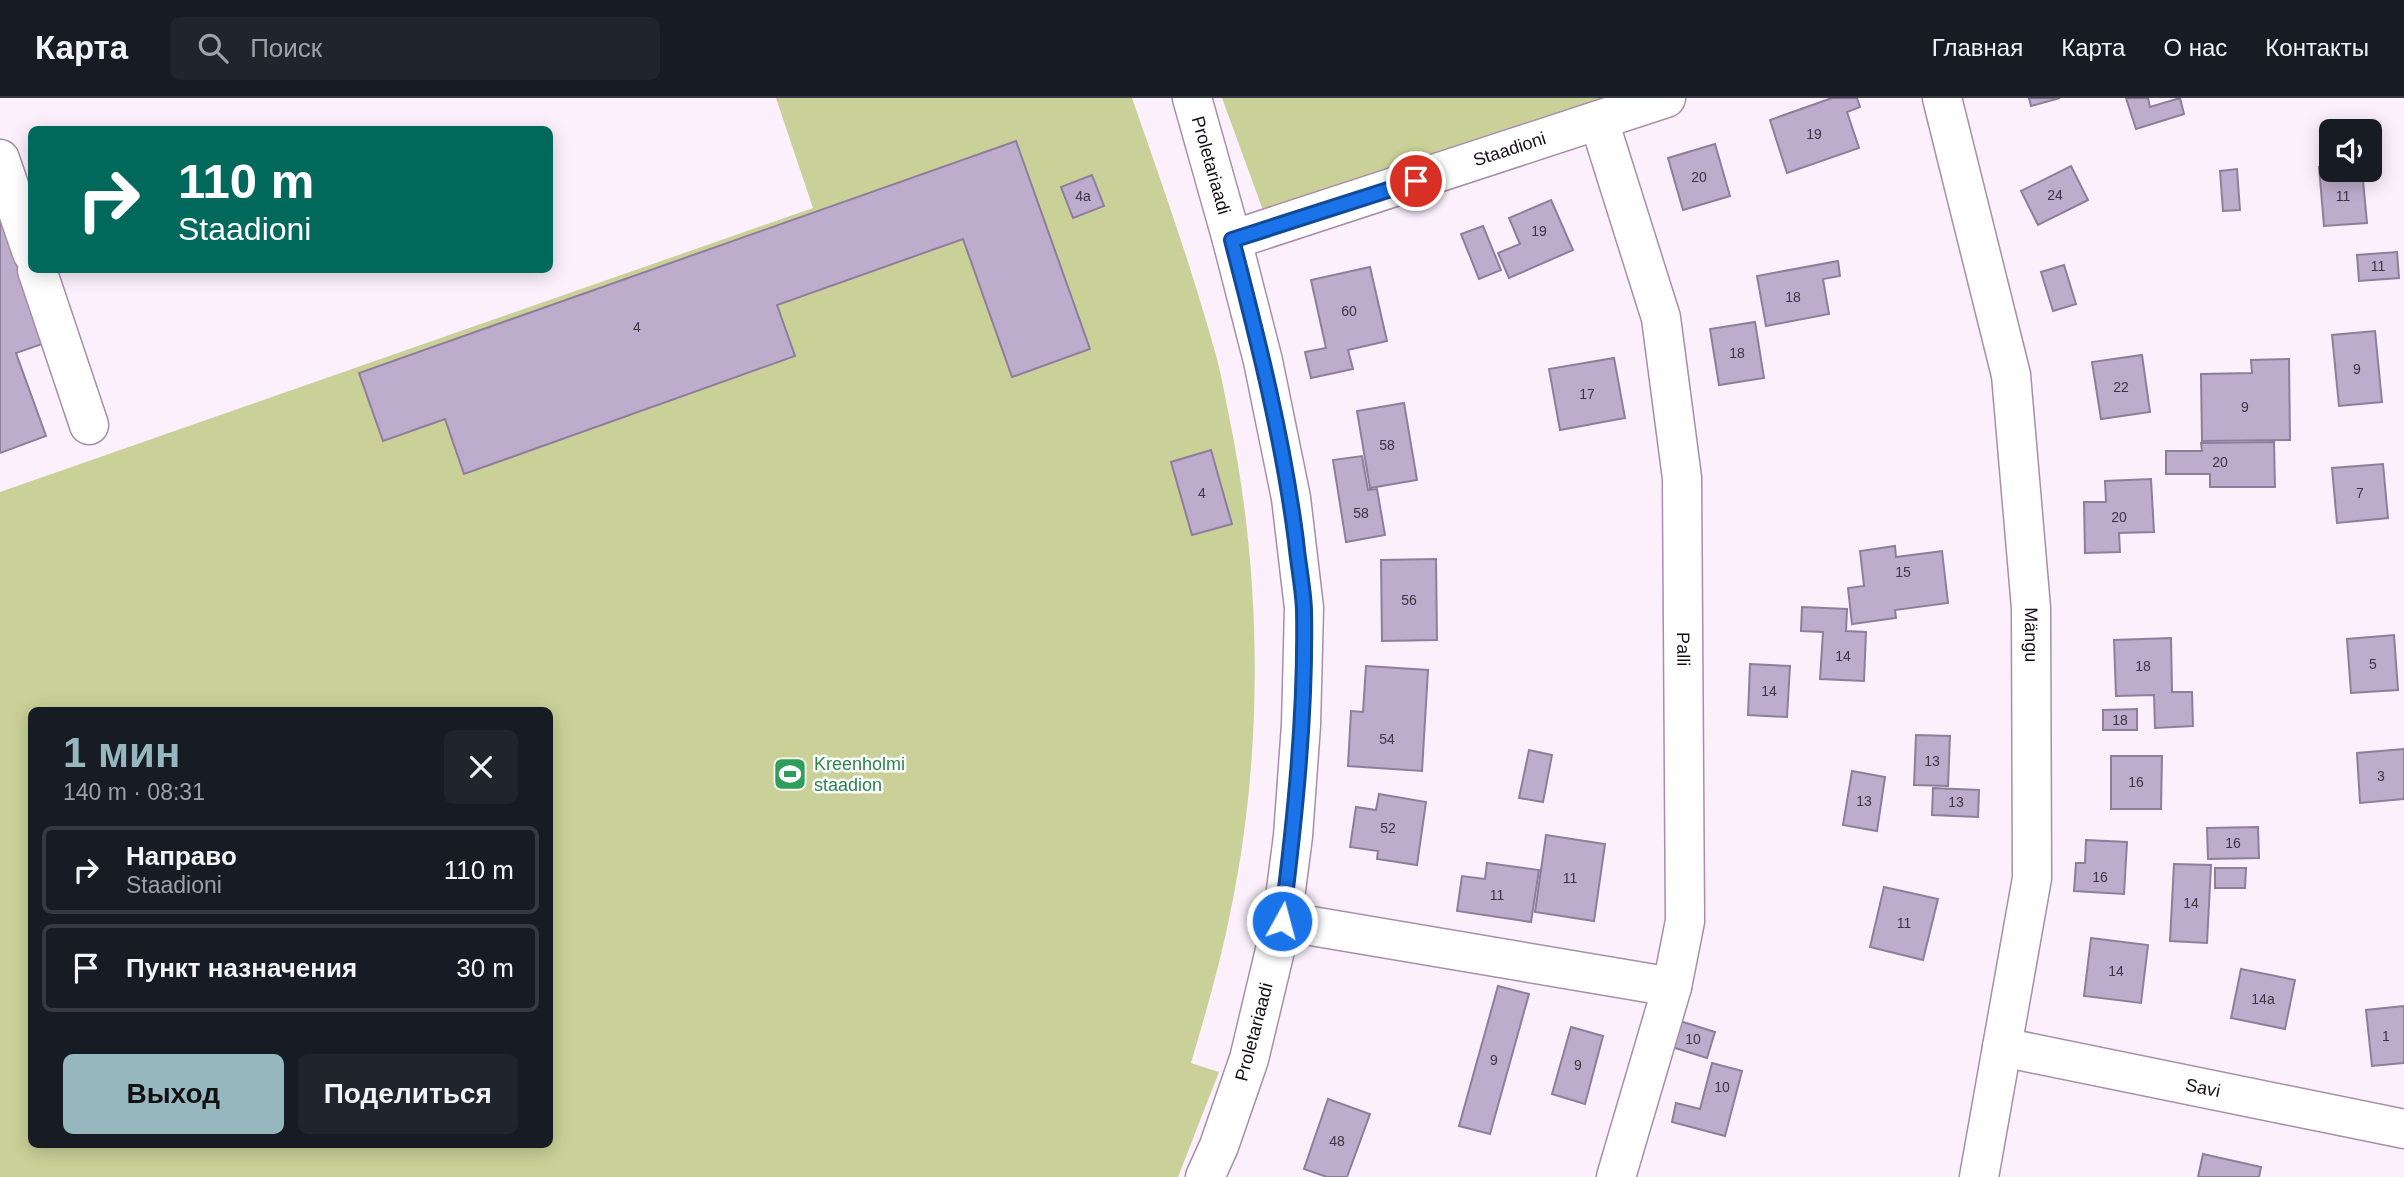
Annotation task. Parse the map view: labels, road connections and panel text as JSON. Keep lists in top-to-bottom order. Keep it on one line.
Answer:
{"streets":{"street":["Staadioni","Proletariaadi","Mängu","Palli","Savi"]},"crossings":[["Staadioni","Proletariaadi"],["Staadioni","Palli"],["Mängu","Savi"]],"places":{"sports":["Kreenholmi staadion"]},"house_numbers":["19","20","24","4a","11","19","11","18","60","4","18","9","22","17","9","58","20","4","7","58","20","15","56","14","5","18","14","18","54","13","3","16","13","13","52","16","16","11","11","14","11","14","14a","1","10","9","9","10","48"],"page":{"header":"Карта","search":"Поиск","nav":["Главная","Карта","О нас","Контакты"],"turn":["110 m","Staadioni"],"heading":["1 мин","140 m · 08:31"],"list":[{"name":"Направо","note":"Staadioni","value":"110 m"},{"name":"Пункт назначения","value":"30 m"}],"buttons":["Выход","Поделиться"]}}
